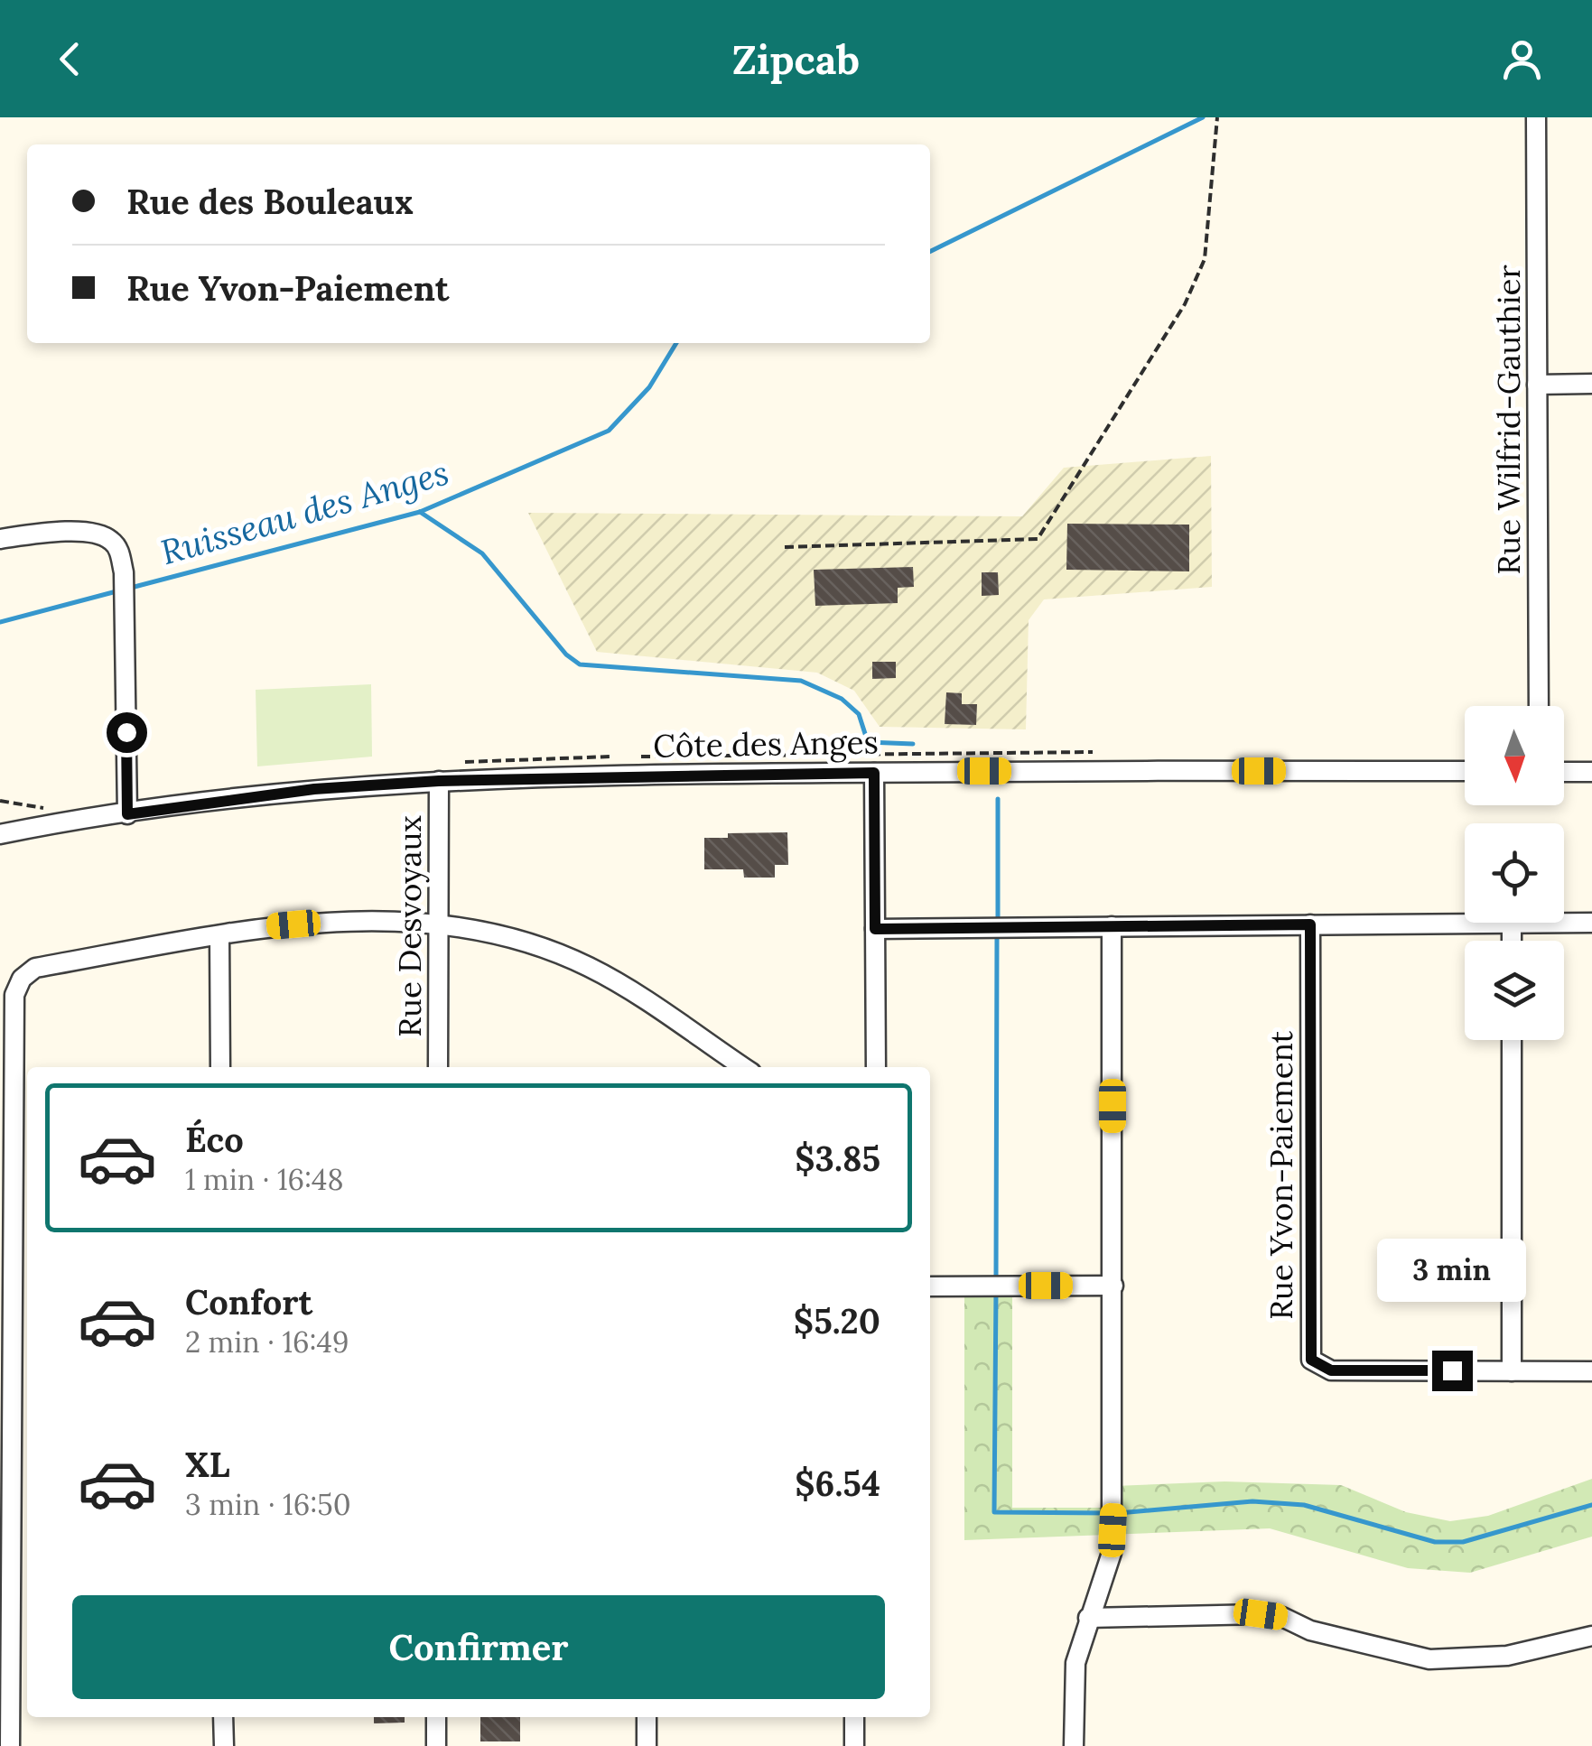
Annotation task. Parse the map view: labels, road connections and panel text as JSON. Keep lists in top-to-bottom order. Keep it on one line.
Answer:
{"streets":{"street":["Rue Wilfrid-Gauthier","Côte des Anges","Rue Desvoyaux","Rue Yvon-Paiement"]},"crossings":[["Côte des Anges","Rue Desvoyaux"]],"water":["Ruisseau des Anges"],"north":"bottom","page":{"header":"Zipcab","banner":["Rue des Bouleaux","Rue Yvon-Paiement"],"list":[{"name":"Éco","note":"1 min · 16:48","value":"$3.85"},{"name":"Confort","note":"2 min · 16:49","value":"$5.20"},{"name":"XL","note":"3 min · 16:50","value":"$6.54"}],"bubble":"3 min","buttons":"Confirmer"}}
